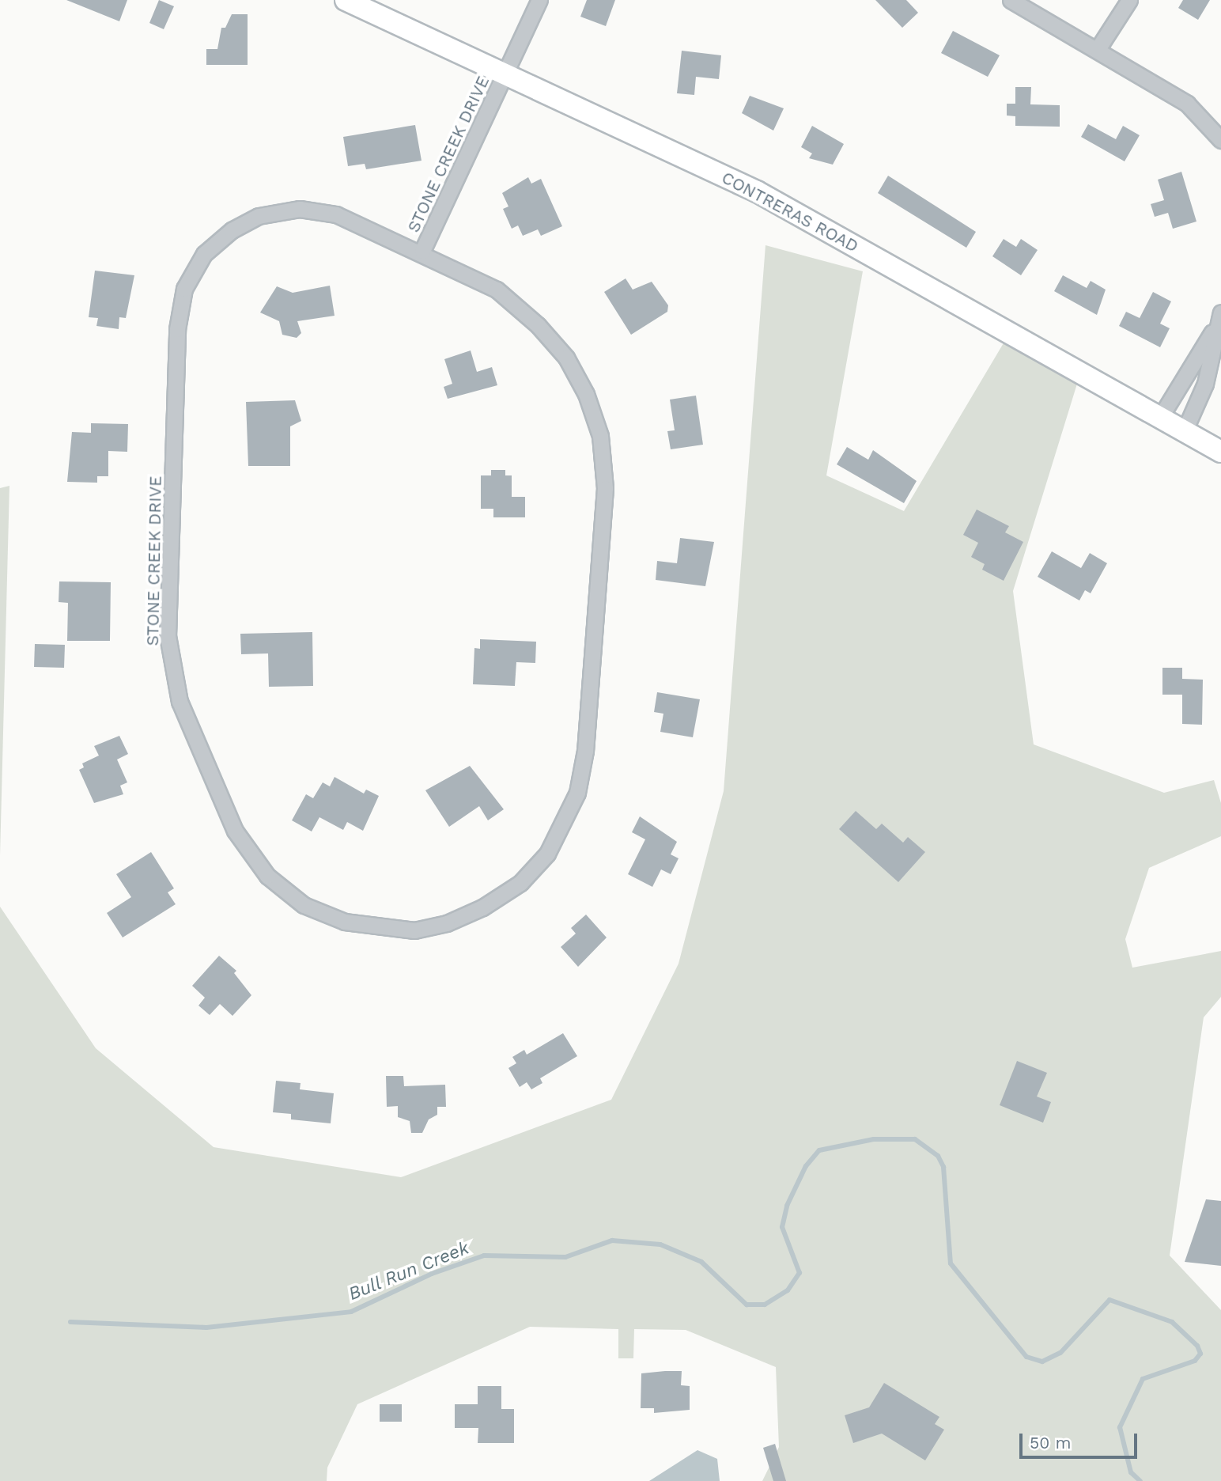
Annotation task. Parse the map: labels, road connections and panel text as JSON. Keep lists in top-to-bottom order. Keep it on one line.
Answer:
{"streets":{"street":["STONE CREEK DRIVE","CONTRERAS ROAD"]},"crossings":[["STONE CREEK DRIVE","CONTRERAS ROAD"]],"water":["Bull Run Creek"],"scale_bar":"50 m"}
